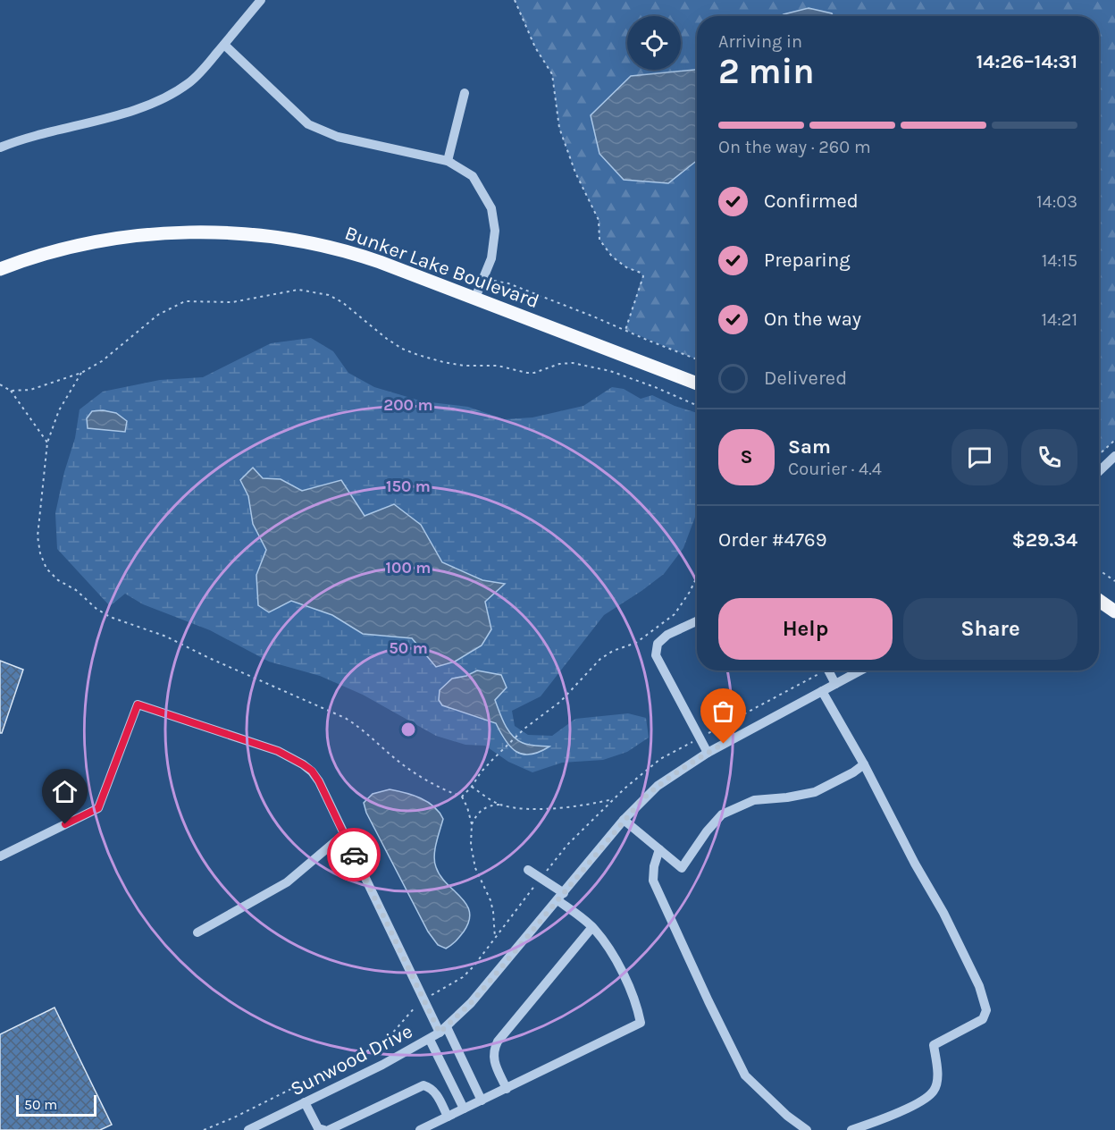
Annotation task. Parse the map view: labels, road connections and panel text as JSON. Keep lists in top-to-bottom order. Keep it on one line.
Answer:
{"streets":{"main road":["Bunker Lake Boulevard"],"street":["Sunwood Drive"]},"scale_bar":"50 m","page":{"heading":["2 min","Arriving in","14:26–14:31"],"panel":["Sam","Courier · 4.4","Order #4769","$29.34"],"bar":"On the way · 260 m","list":[["Confirmed","14:03"],["Preparing","14:15"],["On the way","14:21"],"Delivered"],"round":"S","buttons":["Help","Share"],"scale":"50 m"},"rings":["200 m","150 m","100 m","50 m"]}
